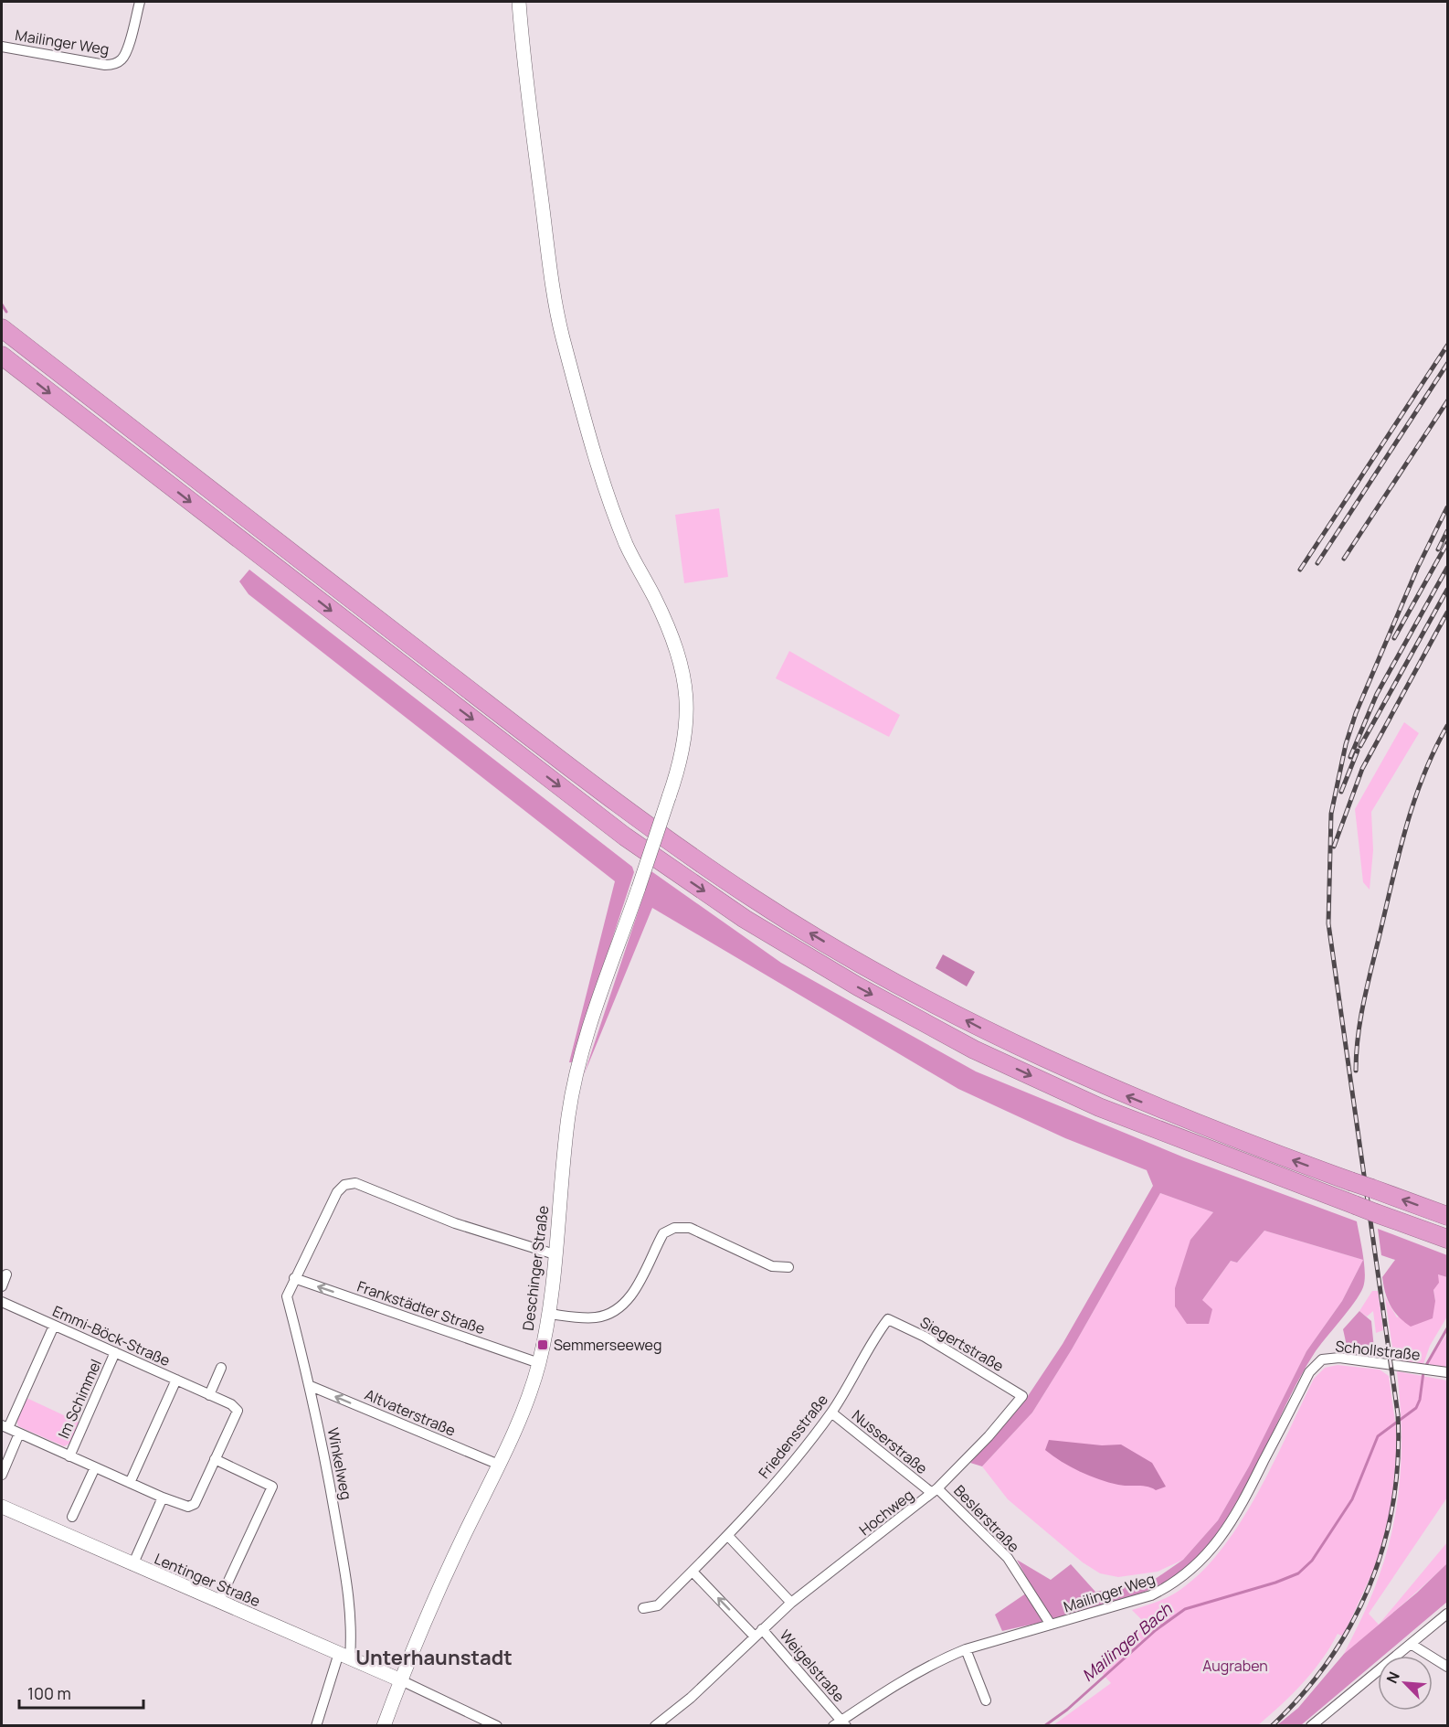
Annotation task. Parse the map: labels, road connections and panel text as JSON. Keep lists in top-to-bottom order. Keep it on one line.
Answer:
{"streets":{"street":["Mailinger Weg","Deschinger Straße","Frankstädter Straße","Emmi-Böck-Straße","Siegertstraße","Schollstraße","Im Schimmel","Altvaterstraße","Friedensstraße","Nusserstraße","Winkelweg","Hochweg","Beslerstraße","Lentinger Straße","Weigelstraße"]},"crossings":[["Mailinger Weg","Schollstraße"],["Mailinger Weg","Beslerstraße"],["Mailinger Weg","Weigelstraße"],["Deschinger Straße","Frankstädter Straße"],["Deschinger Straße","Altvaterstraße"],["Deschinger Straße","Lentinger Straße"],["Frankstädter Straße","Winkelweg"],["Emmi-Böck-Straße","Im Schimmel"],["Siegertstraße","Friedensstraße"],["Siegertstraße","Hochweg"],["Altvaterstraße","Winkelweg"],["Friedensstraße","Nusserstraße"],["Nusserstraße","Hochweg"],["Nusserstraße","Beslerstraße"],["Winkelweg","Lentinger Straße"],["Hochweg","Beslerstraße"],["Hochweg","Weigelstraße"]],"one_way":["Frankstädter Straße","Altvaterstraße"],"districts":["Unterhaunstadt"],"water":["Mailinger Bach"],"parks":["Augraben"],"places":{"transit":["Semmerseeweg"]},"scale_bar":"100 m","north":"top left"}
